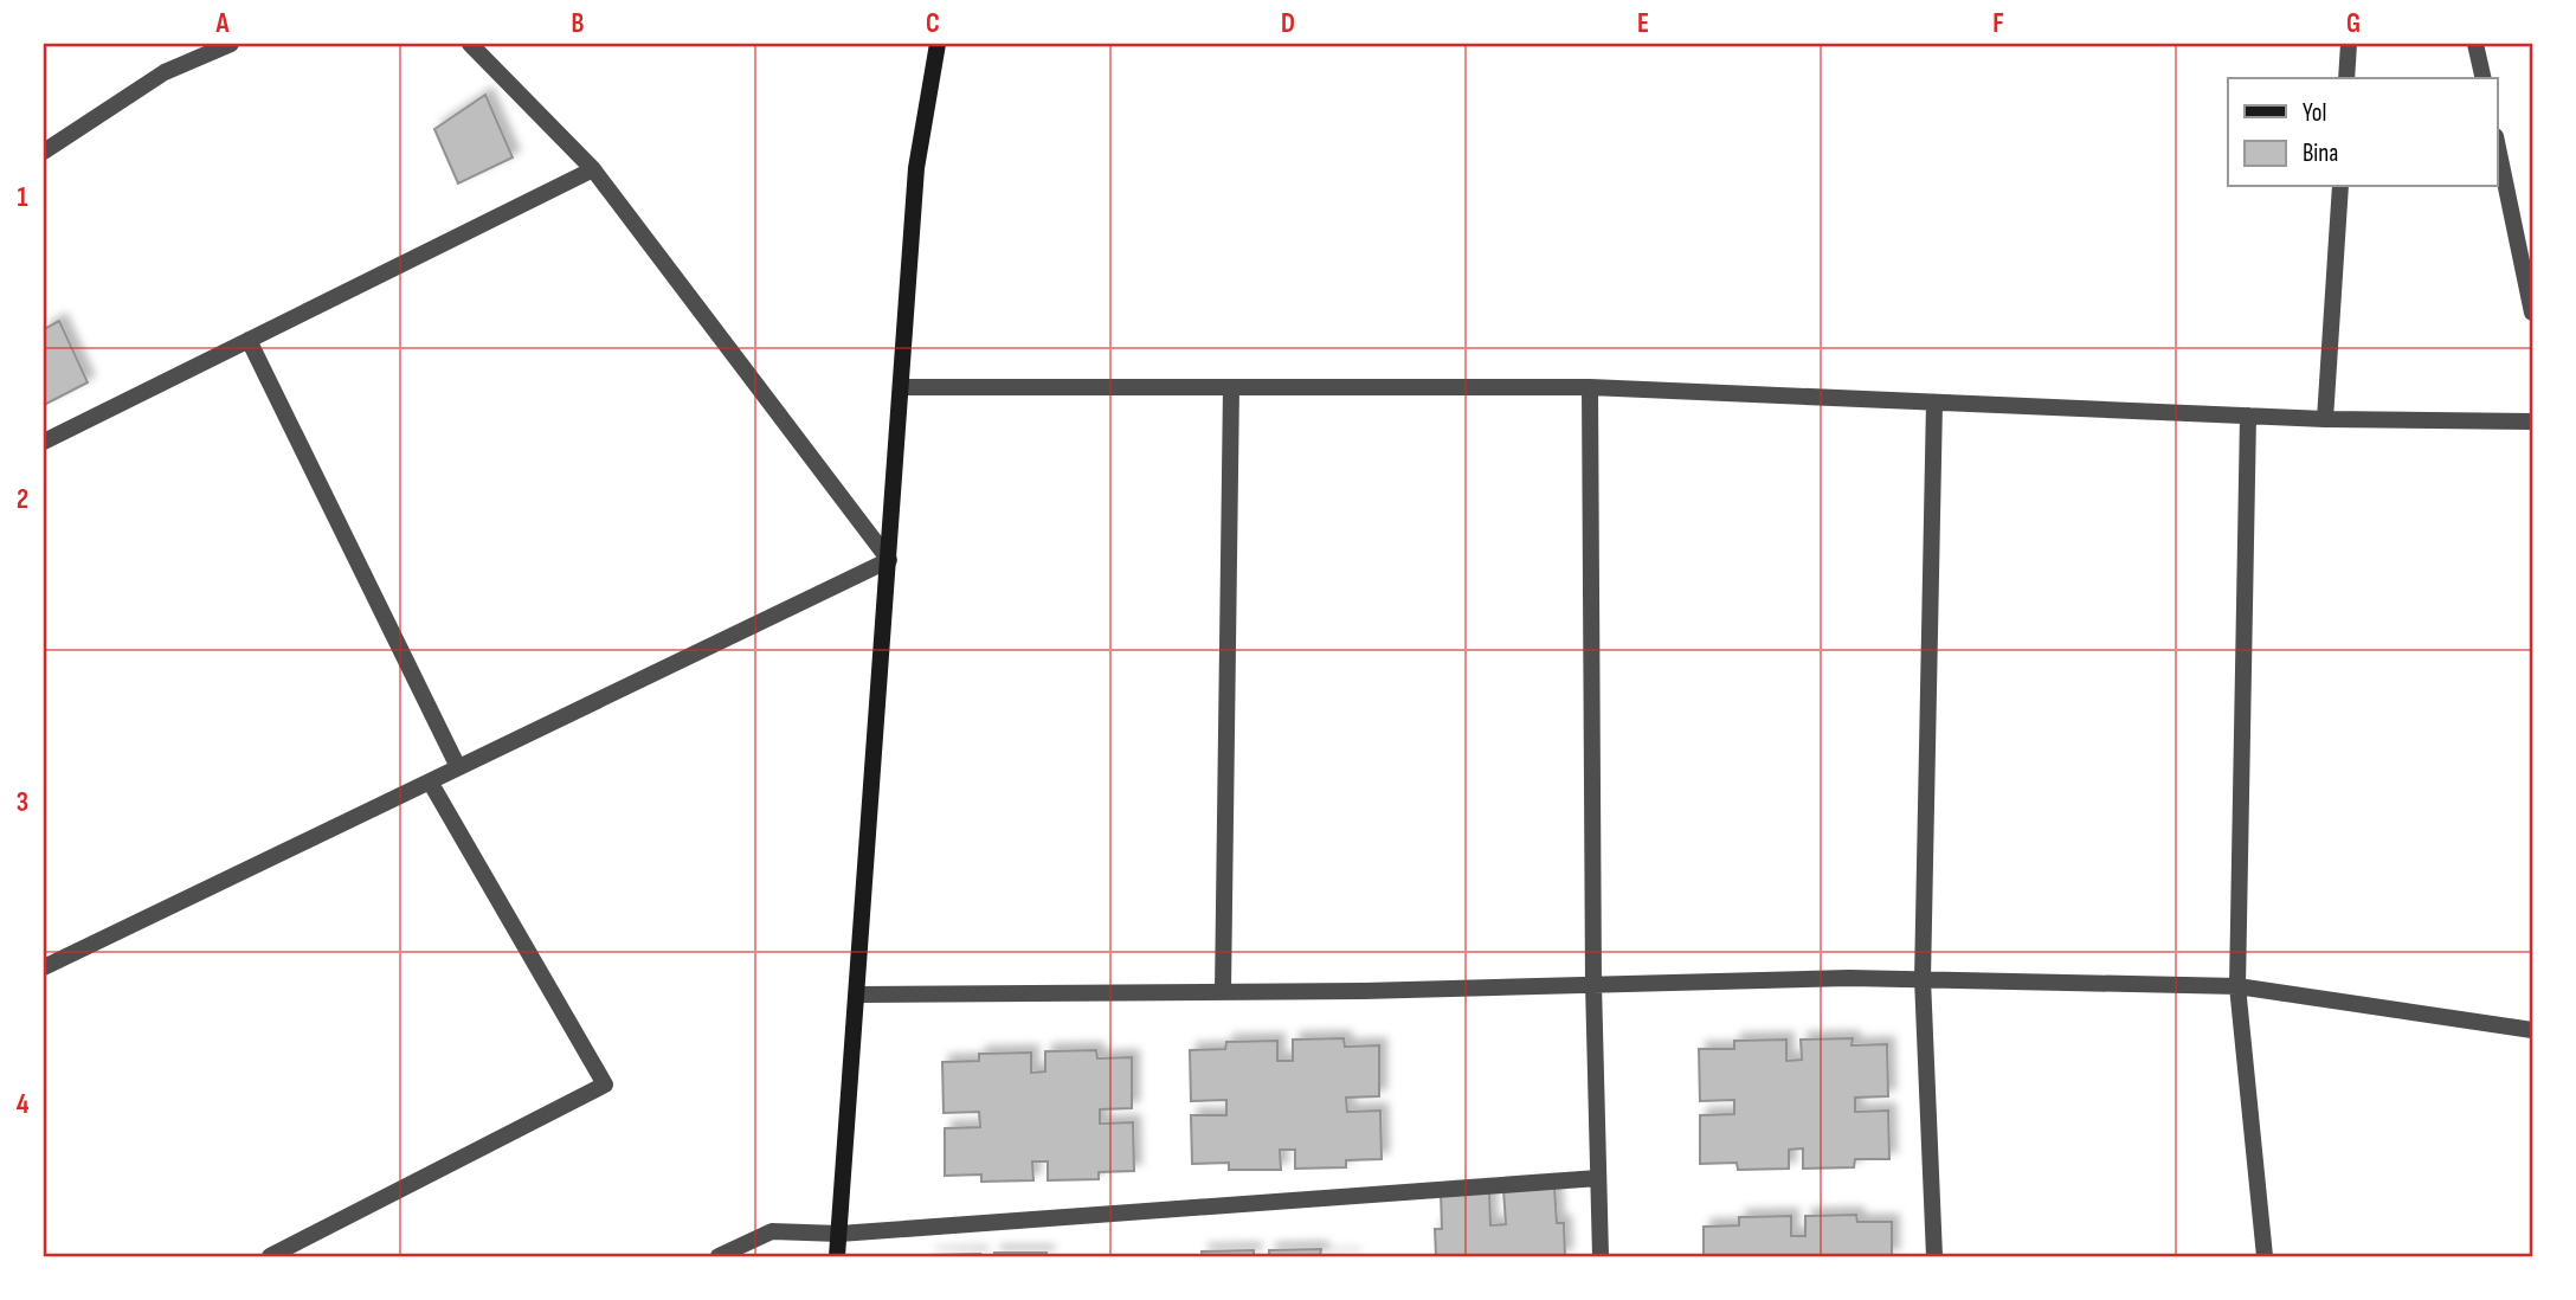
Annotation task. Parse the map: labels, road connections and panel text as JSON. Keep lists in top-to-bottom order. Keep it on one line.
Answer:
{"legend":["Yol","Bina"],"grid":{"columns":["A","B","C","D","E","F","G"],"rows":["1","2","3","4"]}}
